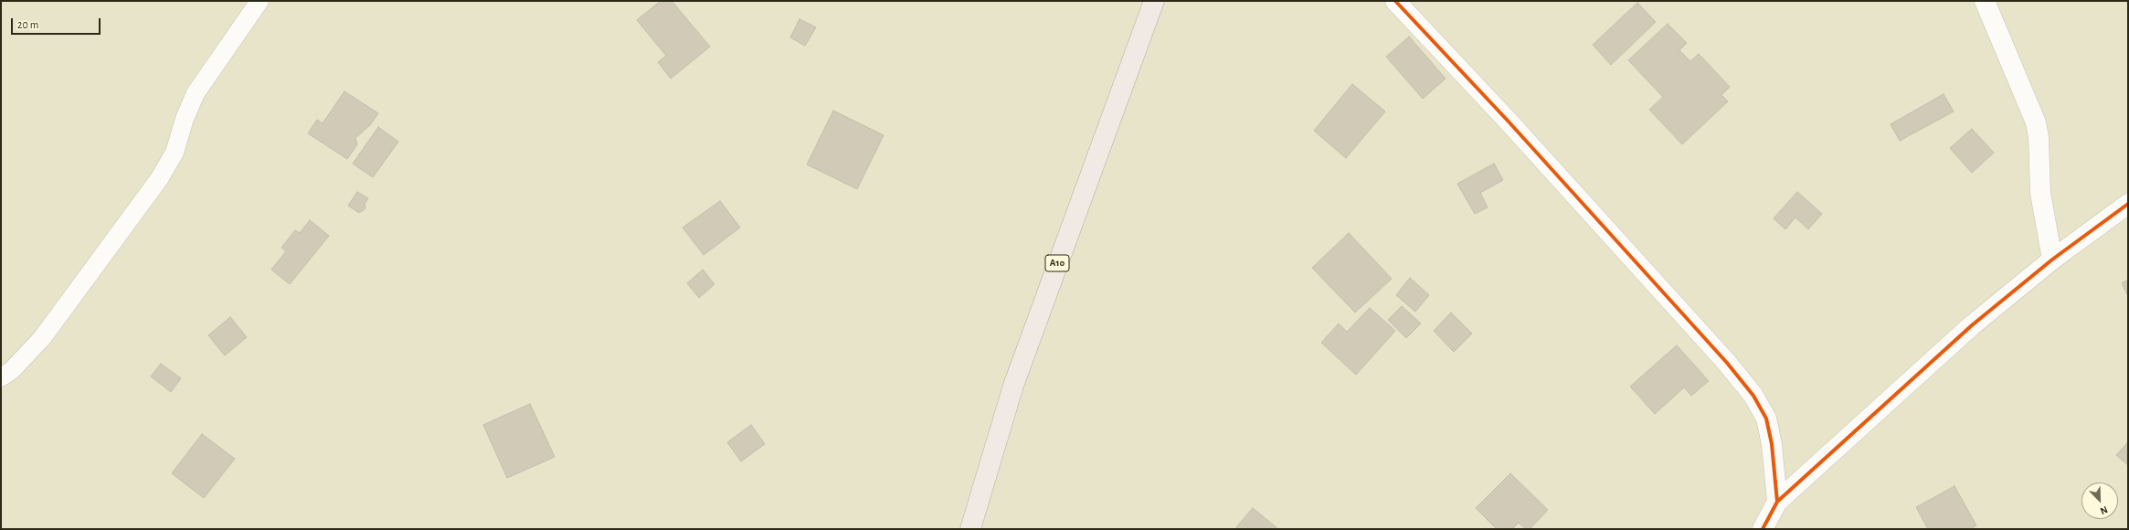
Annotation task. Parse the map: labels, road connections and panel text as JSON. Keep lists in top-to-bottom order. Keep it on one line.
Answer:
{"streets":{"main road":["A10"]},"scale_bar":"20 m","north":"bottom right"}
